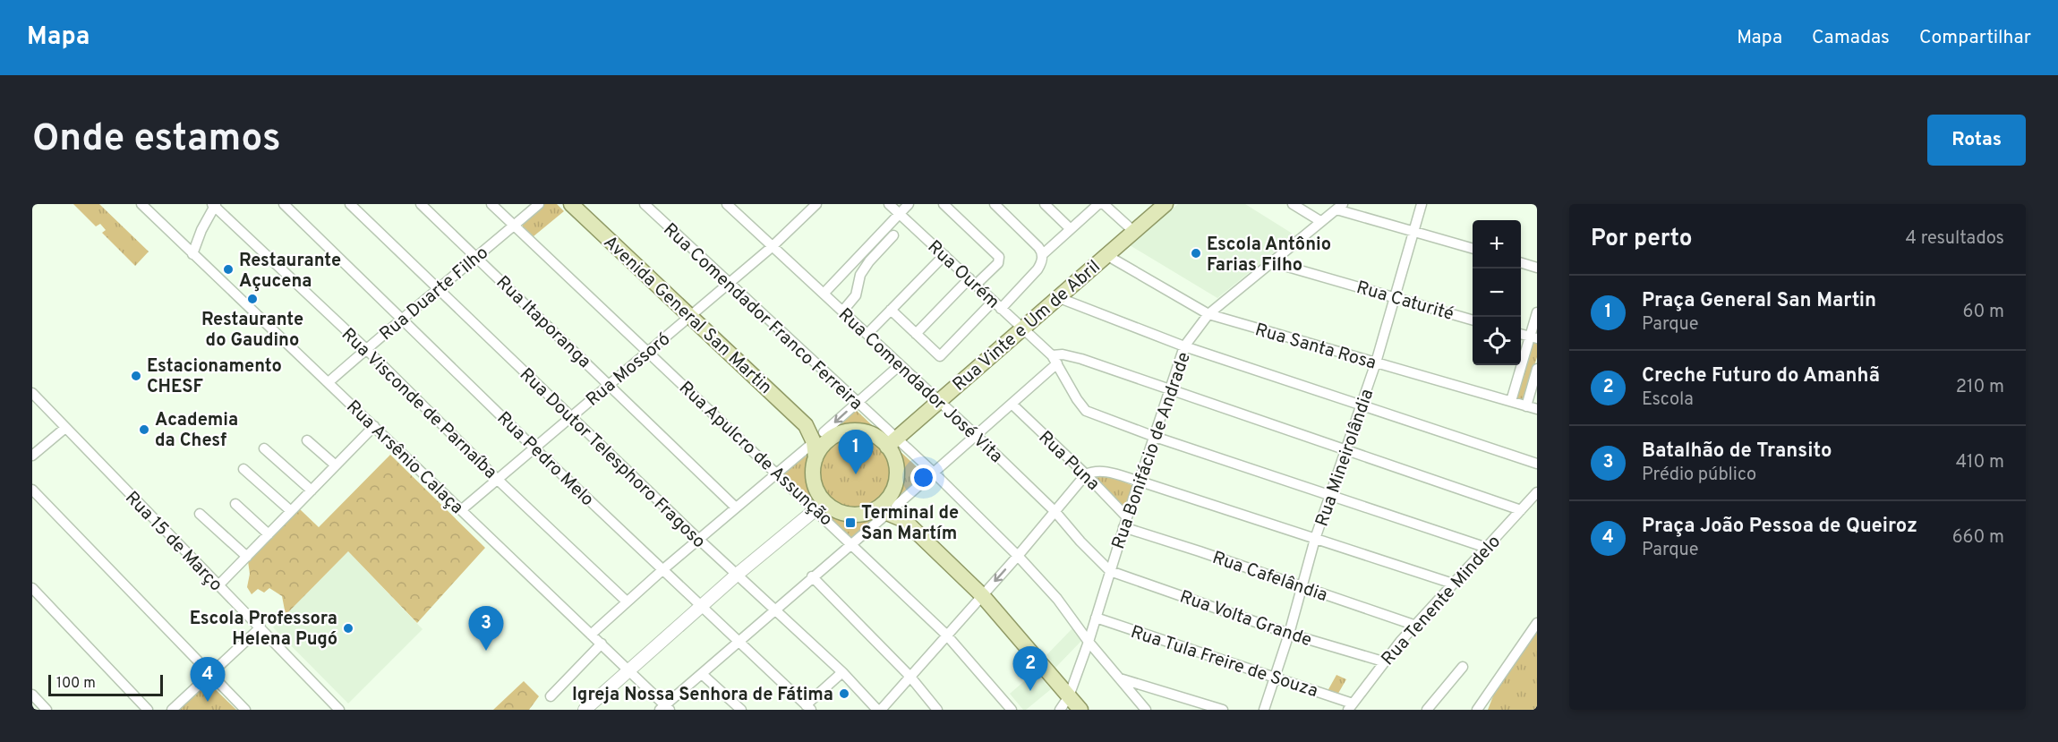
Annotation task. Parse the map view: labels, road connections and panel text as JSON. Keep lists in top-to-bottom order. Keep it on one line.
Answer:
{"streets":{"main road":["Avenida General San Martin","Rua Vinte e Um de Abril"],"street":["Rua Ourém","Rua Duarte Filho","Rua Caturité","Rua Comendador Franco Ferreira","Rua Itaporanga","Rua Santa Rosa","Rua Mossoró","Rua Comendador José Vita","Rua Visconde de Parnaíba","Rua Bonifácio de Andrade","Rua Apulcro de Assunção","Rua Arsênio Calaça","Rua Doutor Telesphoro Fragoso","Rua Mineirolândia","Rua Pedro Melo","Rua Puna","Rua 15 de Março","Rua Cafelândia","Rua Tenente Mindelo","Rua Volta Grande","Rua Tula Freire de Souza"]},"crossings":[["Rua Ourém","Rua Vinte e Um de Abril"],["Rua Ourém","Rua Bonifácio de Andrade"],["Rua Ourém","Rua Mineirolândia"],["Rua Ourém","Rua Tenente Mindelo"],["Rua Duarte Filho","Rua Itaporanga"],["Rua Duarte Filho","Rua Visconde de Parnaíba"],["Rua Duarte Filho","Rua Apulcro de Assunção"],["Rua Duarte Filho","Rua Arsênio Calaça"],["Rua Duarte Filho","Rua Doutor Telesphoro Fragoso"],["Rua Duarte Filho","Rua Pedro Melo"],["Rua Caturité","Rua Bonifácio de Andrade"],["Rua Caturité","Rua Mineirolândia"],["Avenida General San Martin","Rua Comendador Franco Ferreira"],["Avenida General San Martin","Rua Vinte e Um de Abril"],["Avenida General San Martin","Rua Mossoró"],["Avenida General San Martin","Rua Apulcro de Assunção"],["Rua Comendador Franco Ferreira","Rua Vinte e Um de Abril"],["Rua Comendador Franco Ferreira","Rua Mossoró"],["Rua Comendador Franco Ferreira","Rua Bonifácio de Andrade"],["Rua Comendador Franco Ferreira","Rua Apulcro de Assunção"],["Rua Itaporanga","Rua Mossoró"],["Rua Vinte e Um de Abril","Rua Santa Rosa"],["Rua Vinte e Um de Abril","Rua Comendador José Vita"],["Rua Vinte e Um de Abril","Rua Apulcro de Assunção"],["Rua Santa Rosa","Rua Bonifácio de Andrade"],["Rua Santa Rosa","Rua Mineirolândia"],["Rua Mossoró","Rua Comendador José Vita"],["Rua Mossoró","Rua Visconde de Parnaíba"],["Rua Mossoró","Rua Apulcro de Assunção"],["Rua Mossoró","Rua Arsênio Calaça"],["Rua Mossoró","Rua Doutor Telesphoro Fragoso"],["Rua Mossoró","Rua Pedro Melo"],["Rua Comendador José Vita","Rua Bonifácio de Andrade"],["Rua Comendador José Vita","Rua Volta Grande"],["Rua Bonifácio de Andrade","Rua Puna"],["Rua Bonifácio de Andrade","Rua Cafelândia"],["Rua Bonifácio de Andrade","Rua Volta Grande"],["Rua Bonifácio de Andrade","Rua Tula Freire de Souza"],["Rua Mineirolândia","Rua Cafelândia"],["Rua Mineirolândia","Rua Volta Grande"],["Rua Mineirolândia","Rua Tula Freire de Souza"],["Rua Cafelândia","Rua Tenente Mindelo"],["Rua Tenente Mindelo","Rua Volta Grande"],["Rua Tenente Mindelo","Rua Tula Freire de Souza"]],"places":{"other":["Escola Antônio Farias Filho","Restaurante Açucena","Restaurante do Gaudino","Estacionamento CHESF","Academia da Chesf","Escola Professora Helena Pugó","Igreja Nossa Senhora de Fátima"],"transit":["Terminal de San Martím"]},"scale_bar":"100 m","page":{"header":"Mapa","nav":["Mapa","Camadas","Compartilhar"],"buttons":"Rotas","title":"Onde estamos","heading":["Por perto","4 resultados"],"map_buttons":["+","−"],"list":[{"mark":"1","name":"Praça General San Martin","note":"Parque","value":"60 m"},{"mark":"2","name":"Creche Futuro do Amanhã","note":"Escola","value":"210 m"},{"mark":"3","name":"Batalhão de Transito","note":"Prédio público","value":"410 m"},{"mark":"4","name":"Praça João Pessoa de Queiroz","note":"Parque","value":"660 m"}],"pins":["1","3","2","4"],"scale":"100 m"}}
